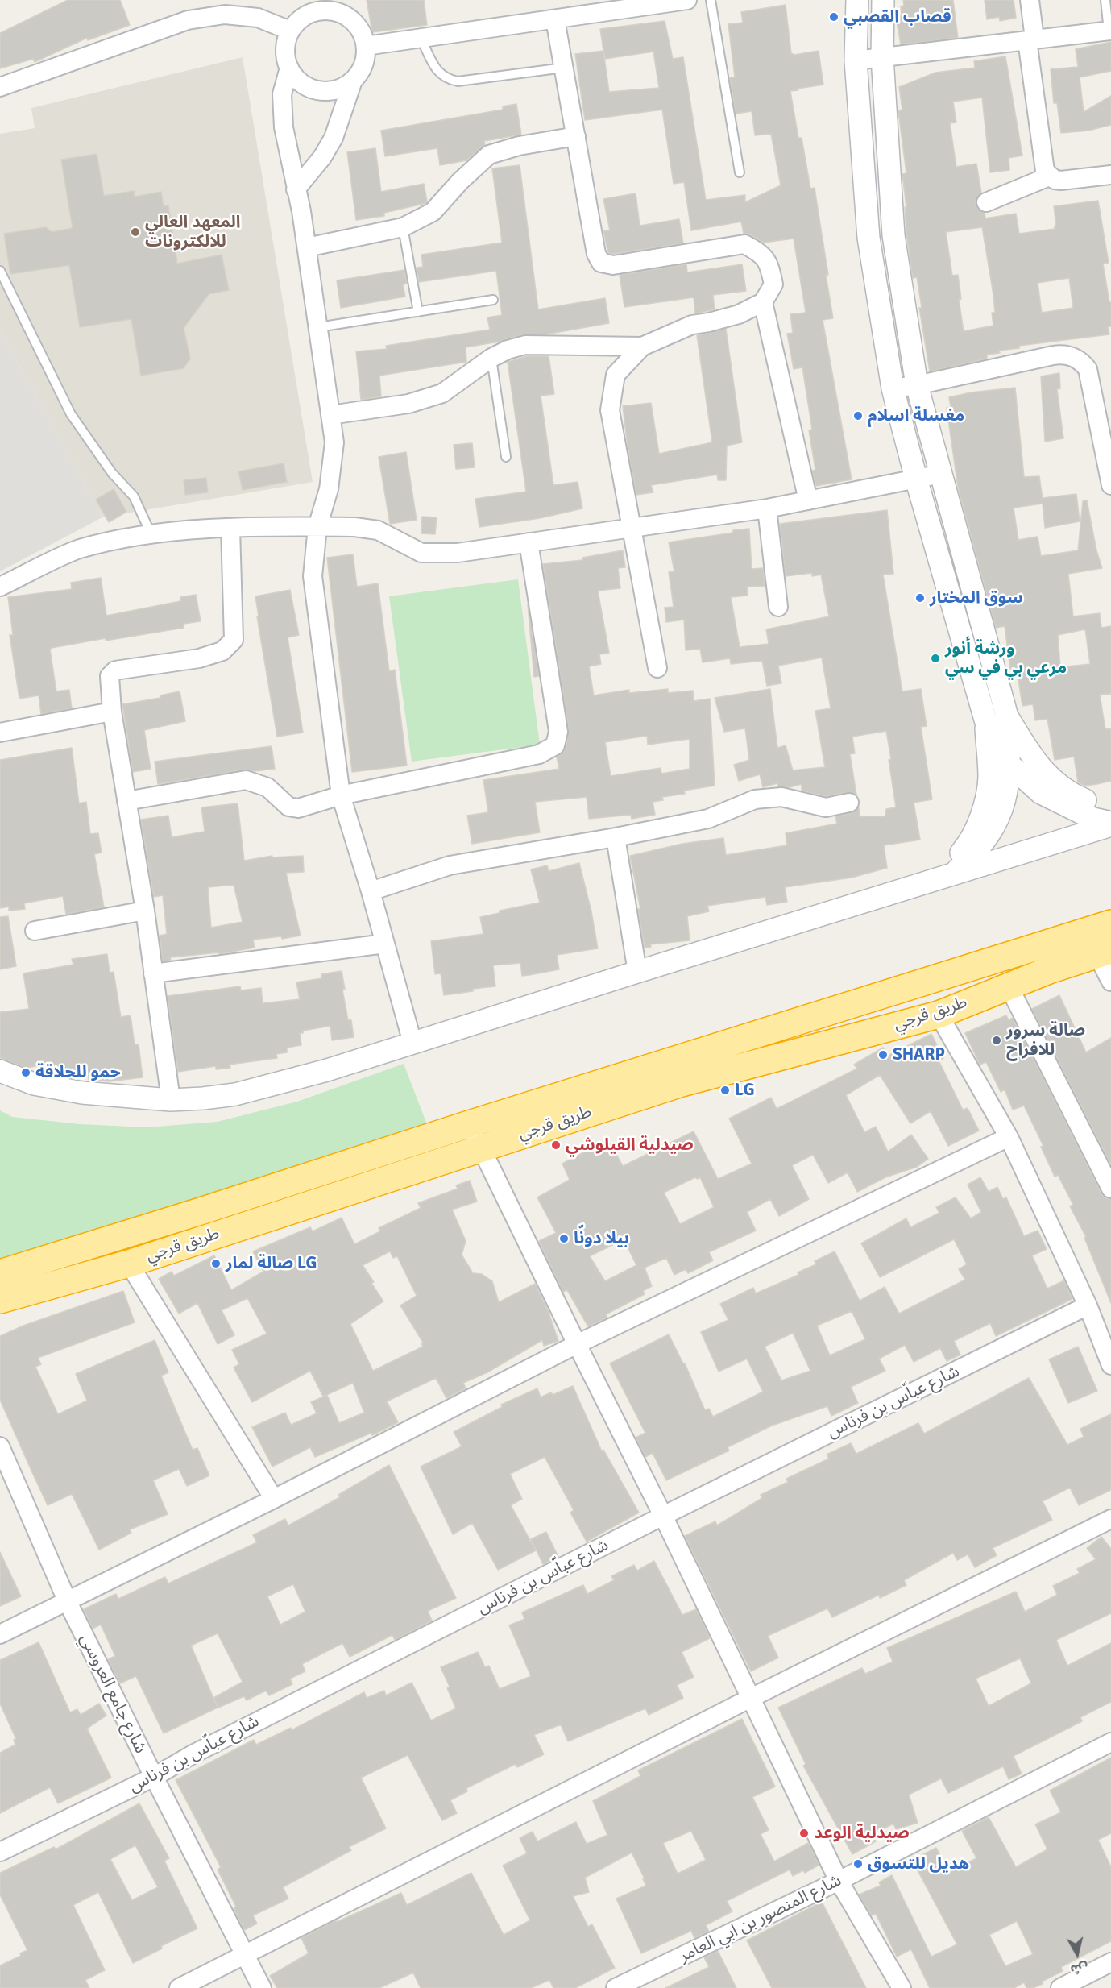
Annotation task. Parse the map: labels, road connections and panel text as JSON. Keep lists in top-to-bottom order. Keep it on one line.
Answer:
{"streets":{"highway":["طريق قرجي"],"street":["شارع عباّس بن فرناس","شارع جامع العروسي","شارع المنصور بن ابي العامر"]},"crossings":[["شارع عباّس بن فرناس","شارع جامع العروسي"]],"places":["قصاب القصبي","المعهد العالي للالكترونات","مغسلة اسلام","سوق المختار","ورشة أنور مرعي بي في سي","صالة سرور للافراح","SHARP","حمو للحلاقة","LG","صيدلية القيلوشي","بيلا دونّا","صالة لمار LG","صيدلية الوعد","هديل للتسوق"],"north":"bottom"}
